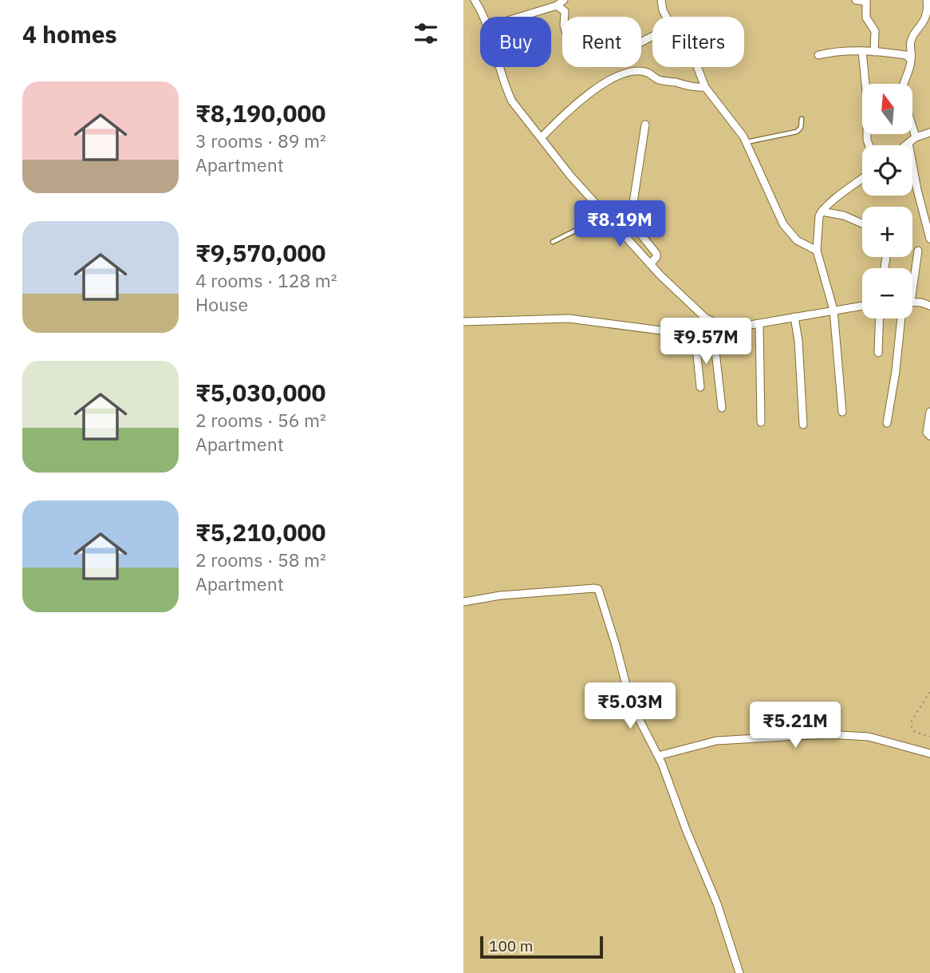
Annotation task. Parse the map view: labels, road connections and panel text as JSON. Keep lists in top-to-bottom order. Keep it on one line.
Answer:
{"scale_bar":"100 m","north":"top","page":{"heading":"4 homes","chip":["Buy","Rent","Filters"],"list":[{"name":"₹8,190,000","note":"3 rooms · 89 m² · Apartment"},{"name":"₹9,570,000","note":"4 rooms · 128 m² · House"},{"name":"₹5,030,000","note":"2 rooms · 56 m² · Apartment"},{"name":"₹5,210,000","note":"2 rooms · 58 m² · Apartment"}],"map_buttons":["+","−"],"price":["₹8.19M","₹9.57M","₹5.03M","₹5.21M"],"scale":"100 m"}}
